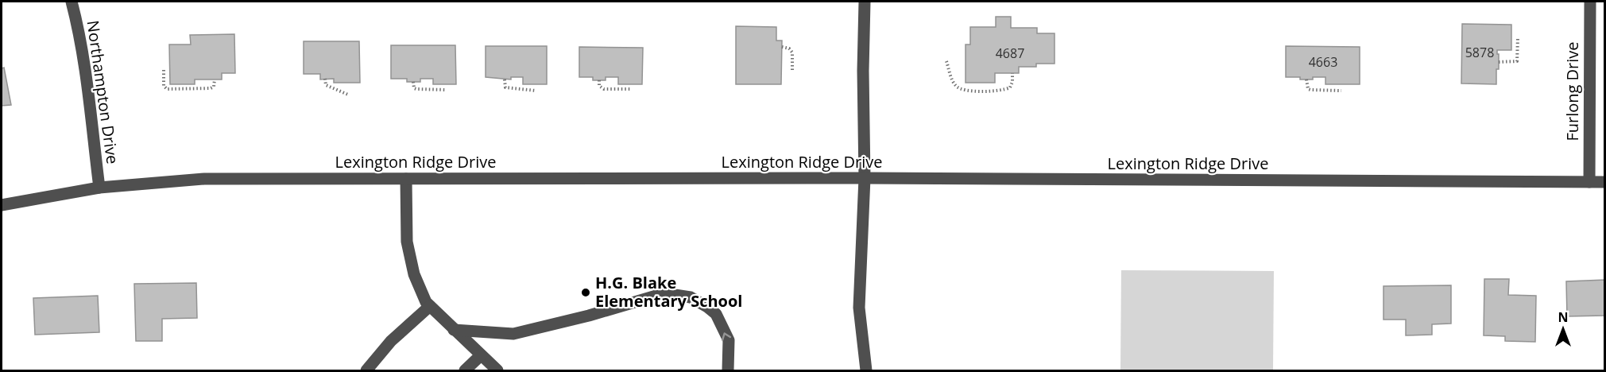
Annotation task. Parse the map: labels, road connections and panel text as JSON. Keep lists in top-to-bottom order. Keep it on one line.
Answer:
{"streets":{"street":["Furlong Drive","Northampton Drive","Lexington Ridge Drive"]},"crossings":[["Furlong Drive","Lexington Ridge Drive"],["Northampton Drive","Lexington Ridge Drive"]],"places":["H.G. Blake Elementary School"],"house_numbers":["5878","4687","4663"],"north":"top"}
